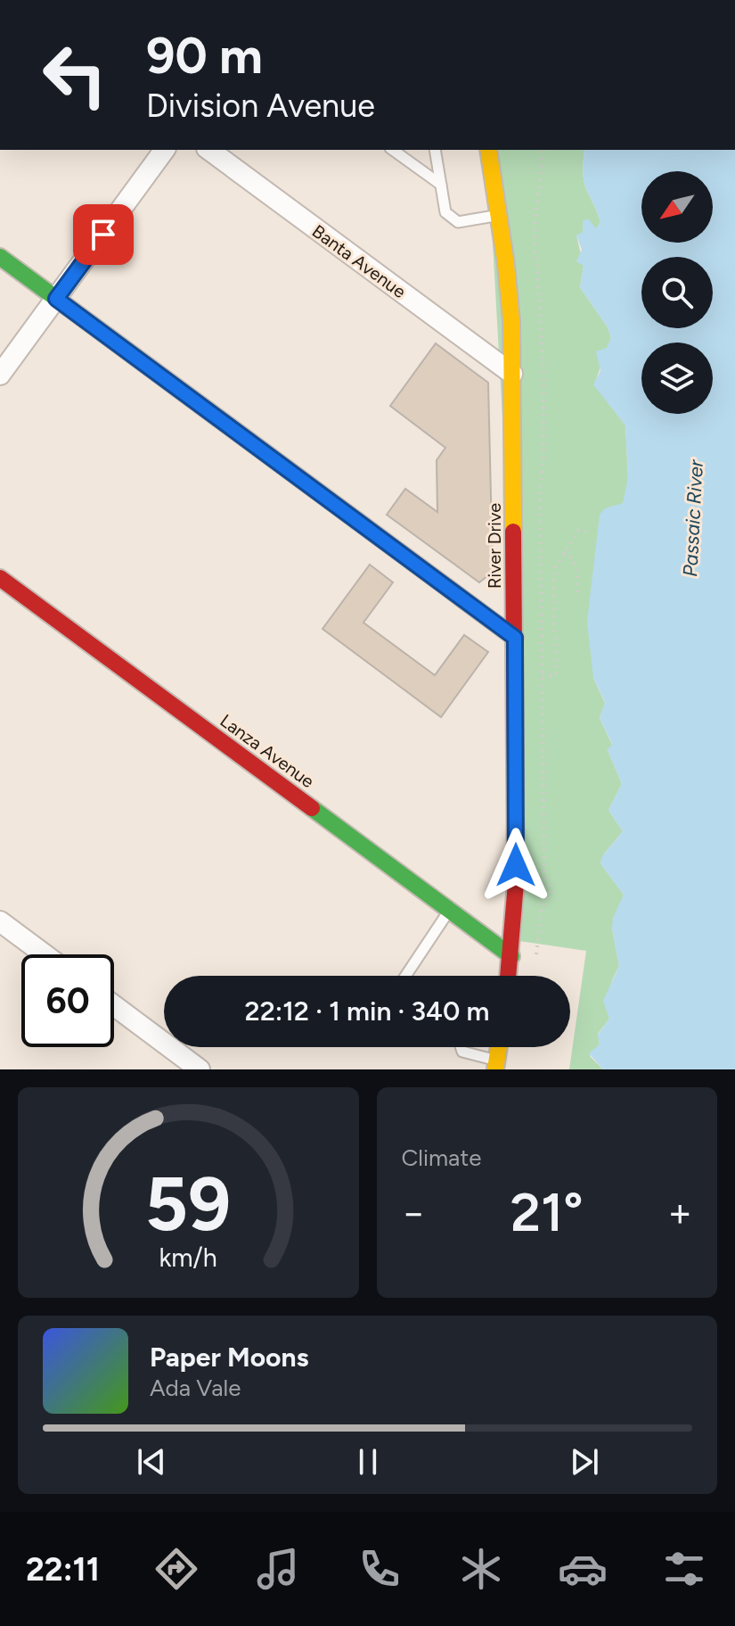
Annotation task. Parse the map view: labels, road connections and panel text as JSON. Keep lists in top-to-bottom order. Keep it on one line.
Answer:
{"streets":{"street":["Banta Avenue","River Drive","Lanza Avenue"]},"crossings":[["Banta Avenue","River Drive"],["River Drive","Lanza Avenue"]],"water":["Passaic River"],"north":"bottom left","page":{"turn":["90 m","Division Avenue"],"limit":"60","trip":"22:12 · 1 min · 340 m","tile":"Climate","heat":["−","21°","+"],"song":["Paper Moons","Ada Vale"],"tabs":"22:11","gauge":["59","km/h"]}}
